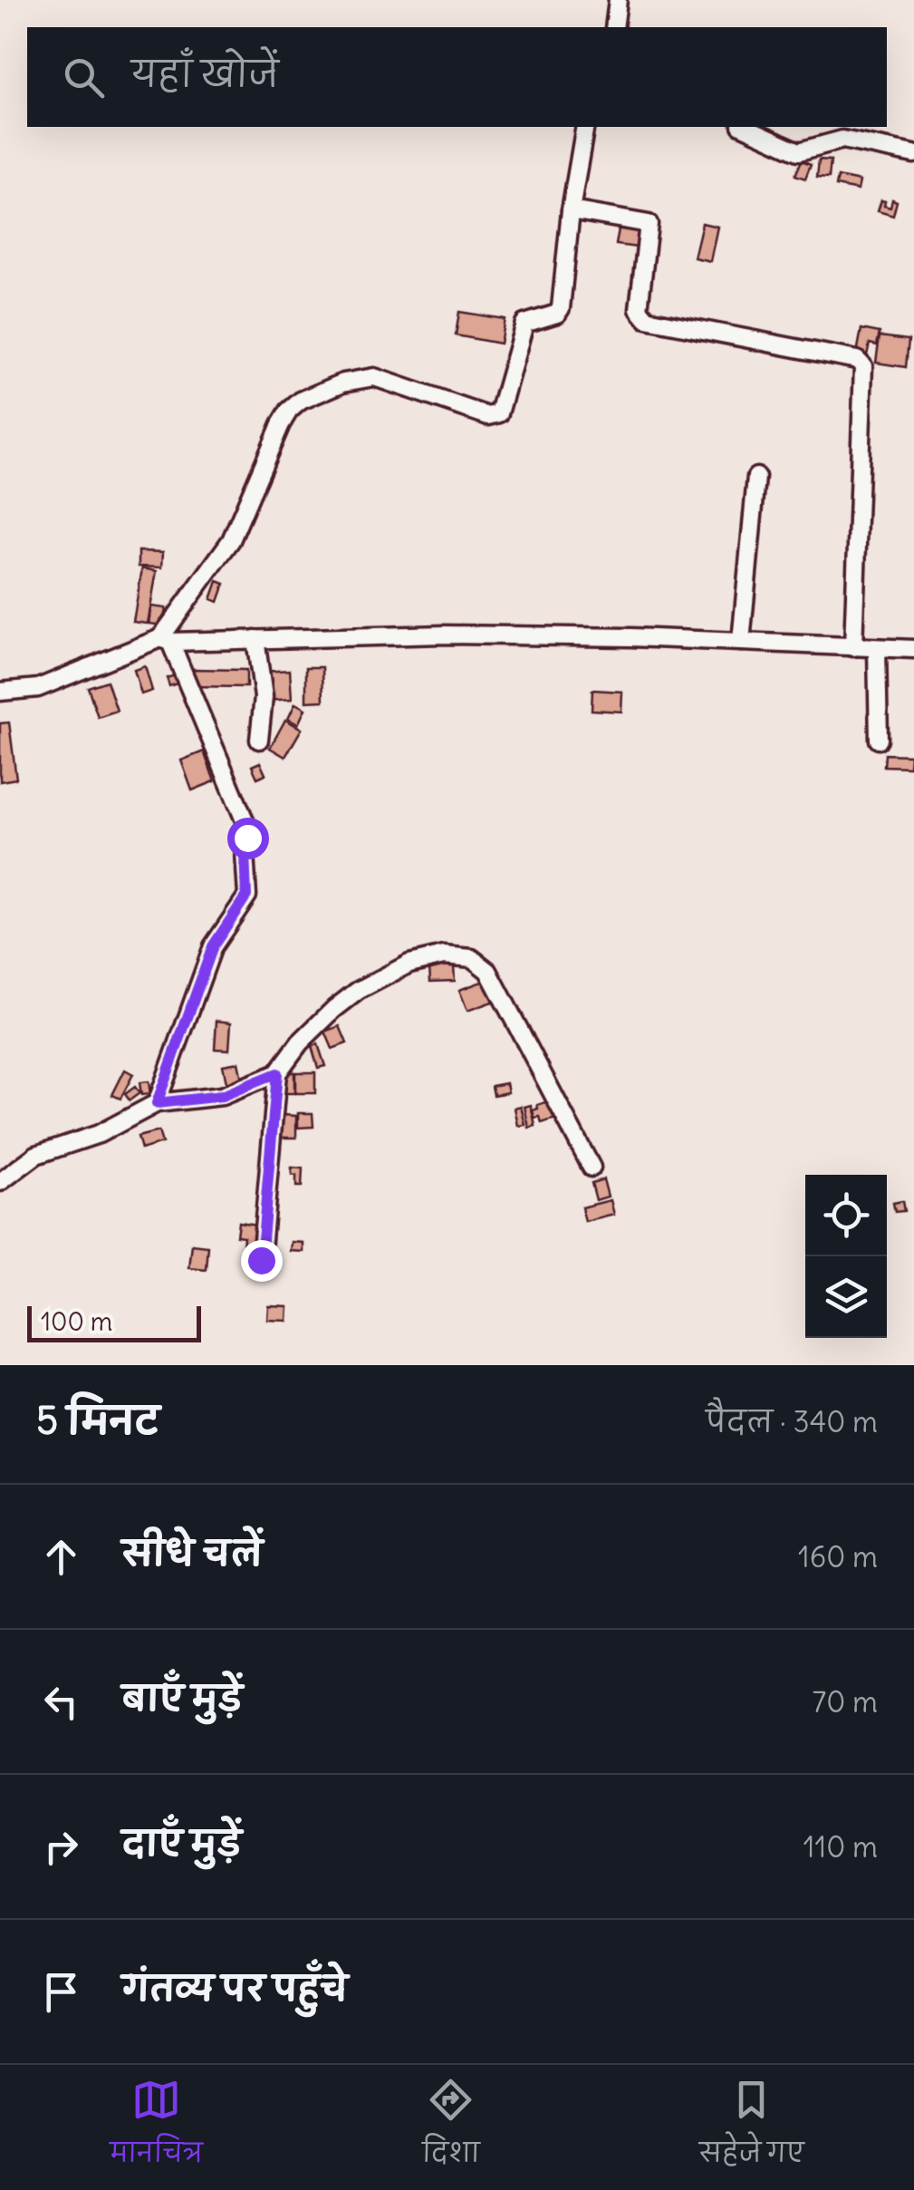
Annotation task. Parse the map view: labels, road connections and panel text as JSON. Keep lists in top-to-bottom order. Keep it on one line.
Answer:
{"scale_bar":"100 m","page":{"search":"यहाँ खोजें","scale":"100 m","heading":["5 मिनट","पैदल · 340 m"],"list":[["सीधे चलें","160 m"],["बाएँ मुड़ें","70 m"],["दाएँ मुड़ें","110 m"],"गंतव्य पर पहुँचे"],"nav":["मानचित्र","दिशा","सहेजे गए"]}}
